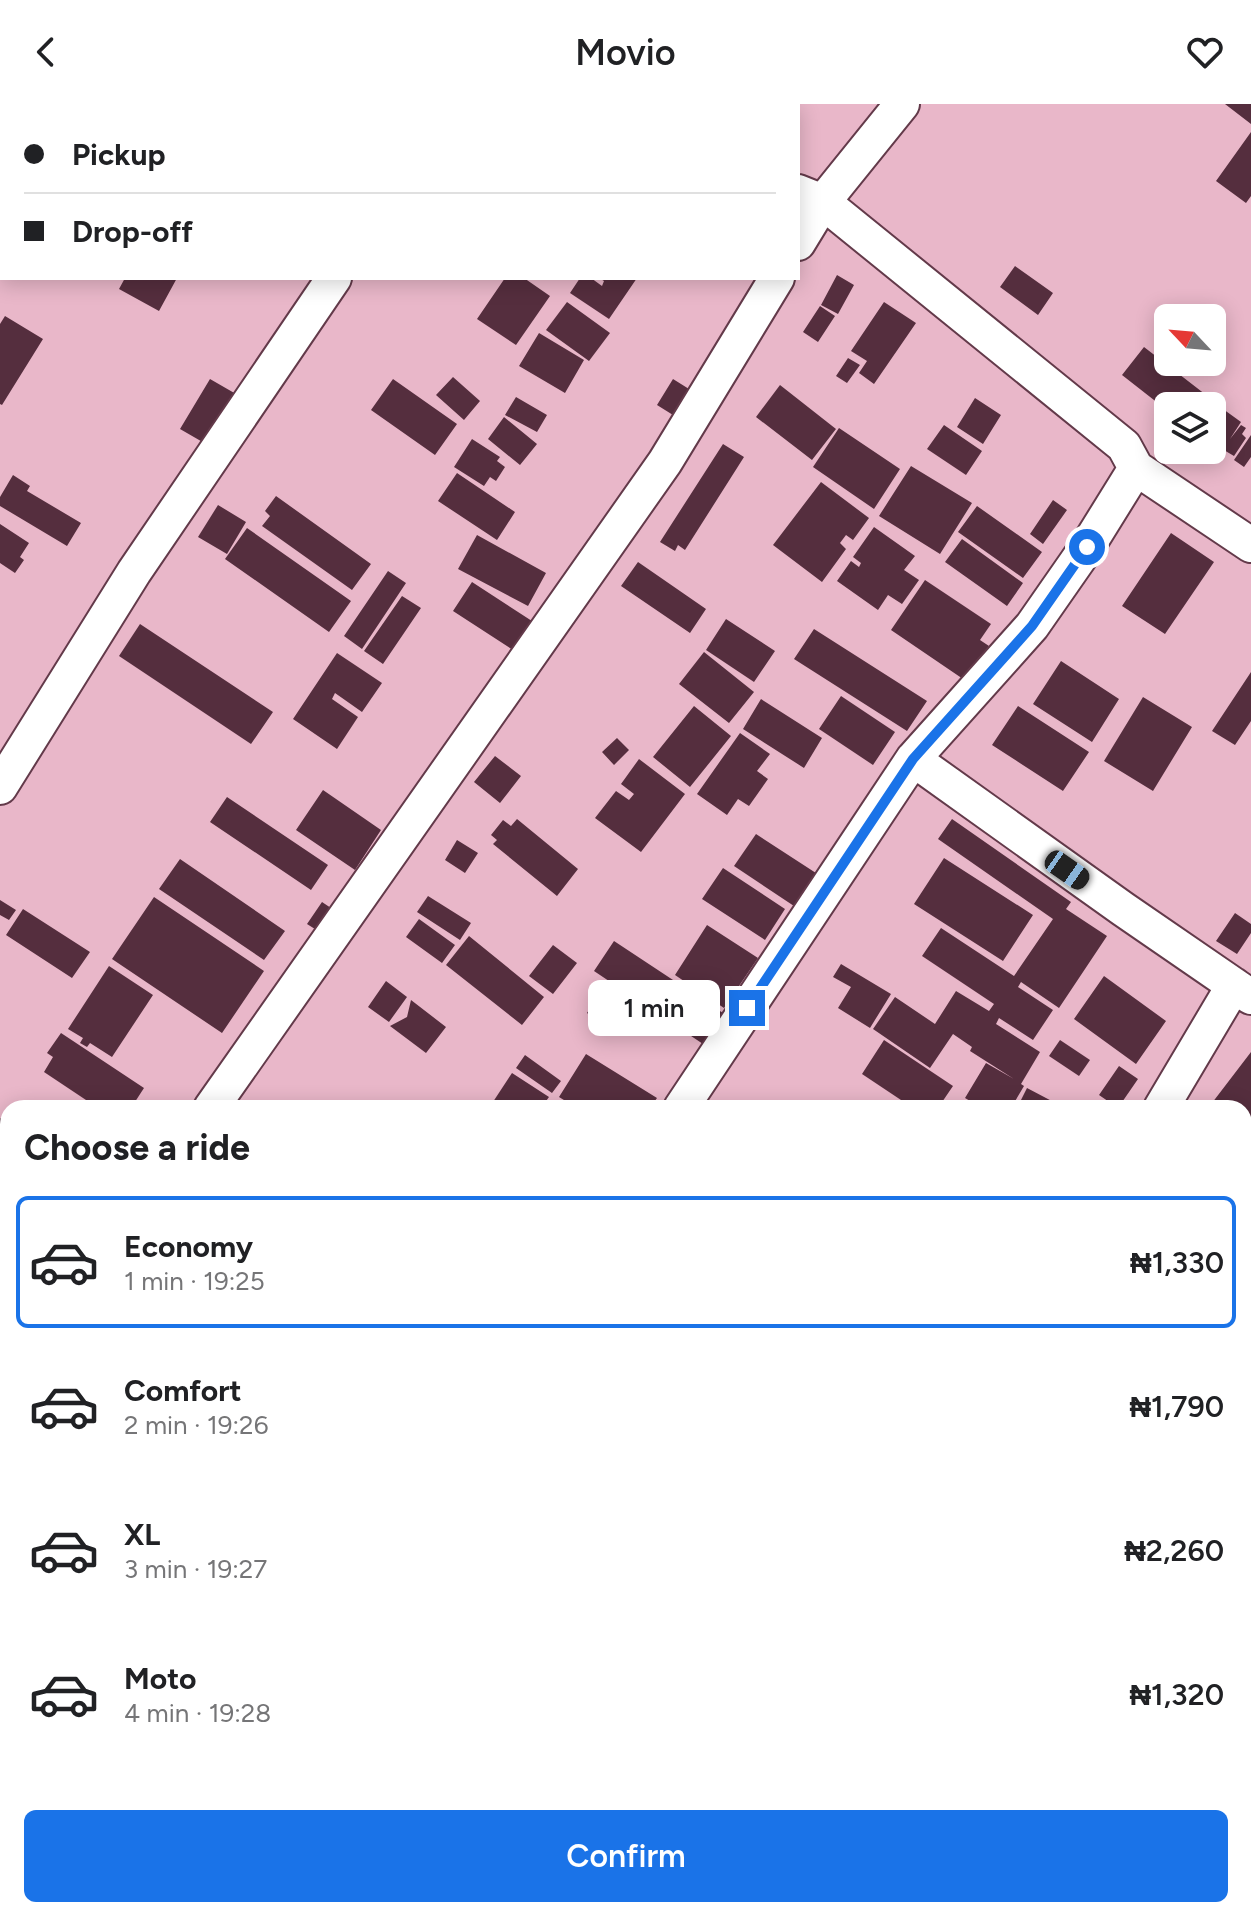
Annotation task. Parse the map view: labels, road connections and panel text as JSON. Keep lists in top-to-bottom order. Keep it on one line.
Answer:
{"north":"top left","page":{"header":"Movio","banner":["Pickup","Drop-off"],"bubble":"1 min","heading":"Choose a ride","list":[{"name":"Economy","note":"1 min · 19:25","value":"₦1,330"},{"name":"Comfort","note":"2 min · 19:26","value":"₦1,790"},{"name":"XL","note":"3 min · 19:27","value":"₦2,260"},{"name":"Moto","note":"4 min · 19:28","value":"₦1,320"}],"buttons":"Confirm"}}
